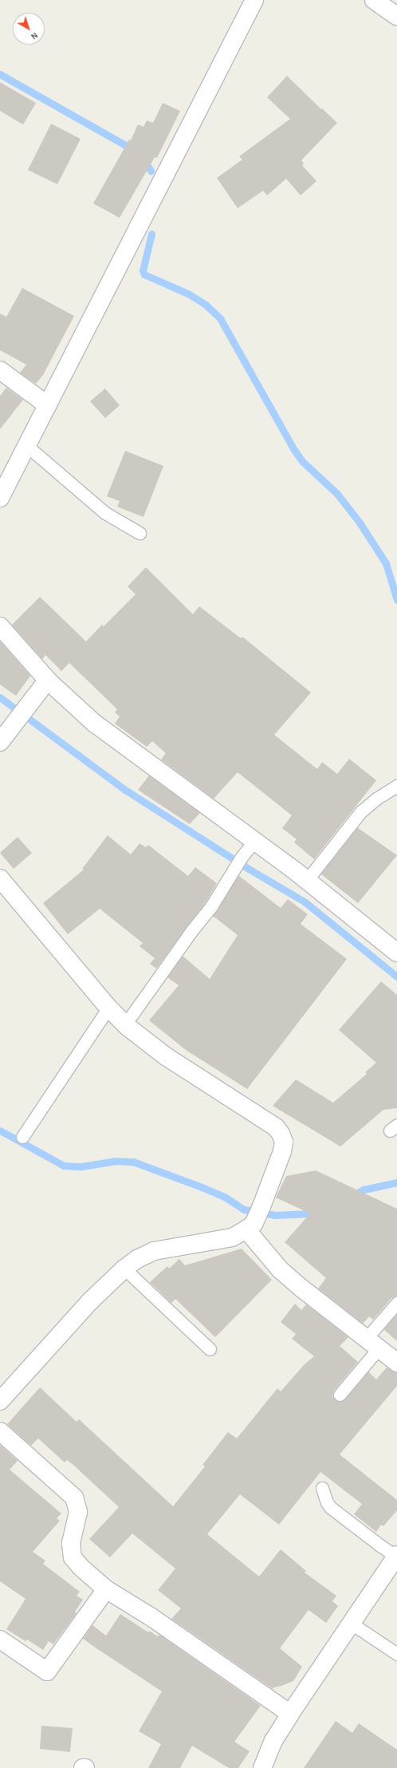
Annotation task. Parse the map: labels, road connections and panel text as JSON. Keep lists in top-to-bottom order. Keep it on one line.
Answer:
{"north":"bottom right"}
